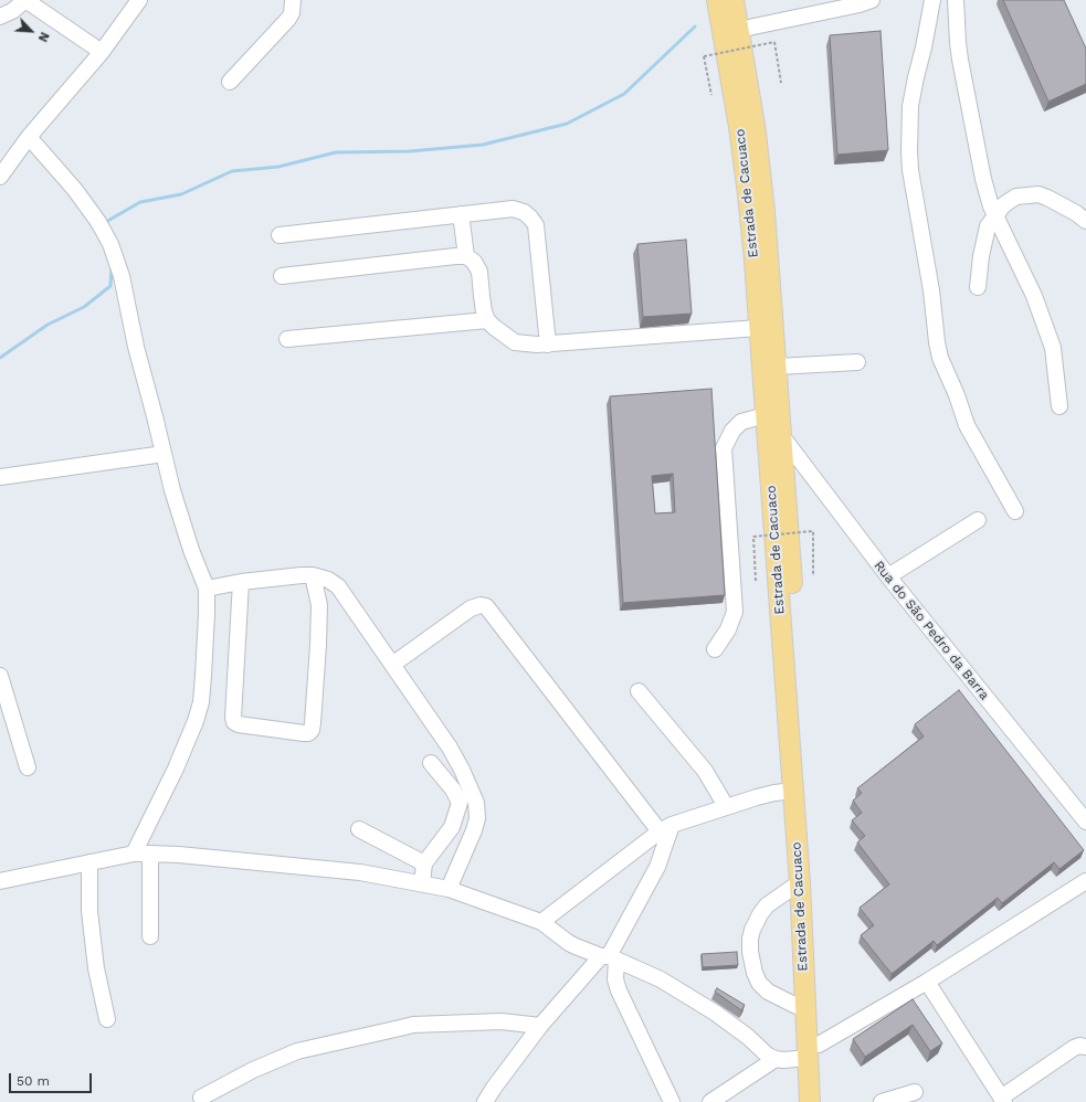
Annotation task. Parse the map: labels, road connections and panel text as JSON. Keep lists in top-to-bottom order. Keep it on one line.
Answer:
{"streets":{"main road":["Estrada de Cacuaco"],"street":["Rua do São Pedro da Barra"]},"crossings":[["Estrada de Cacuaco","Rua do São Pedro da Barra"]],"scale_bar":"50 m","north":"bottom right"}
